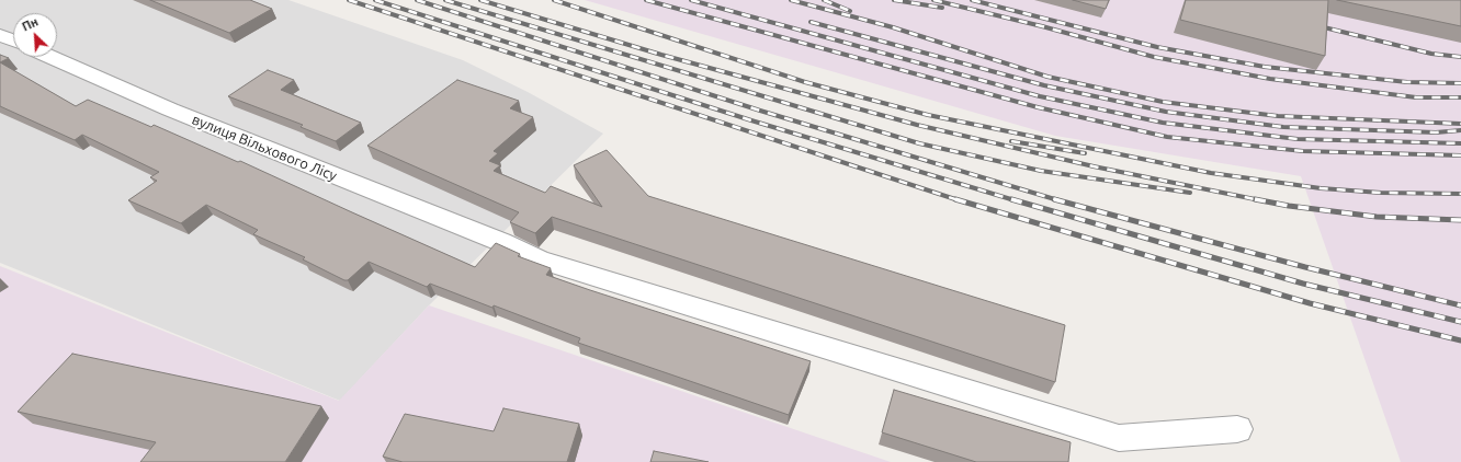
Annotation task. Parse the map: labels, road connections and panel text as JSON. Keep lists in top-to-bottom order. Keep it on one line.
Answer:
{"streets":{"street":["вулиця Вільхового Лісу"]},"north":"top left"}
